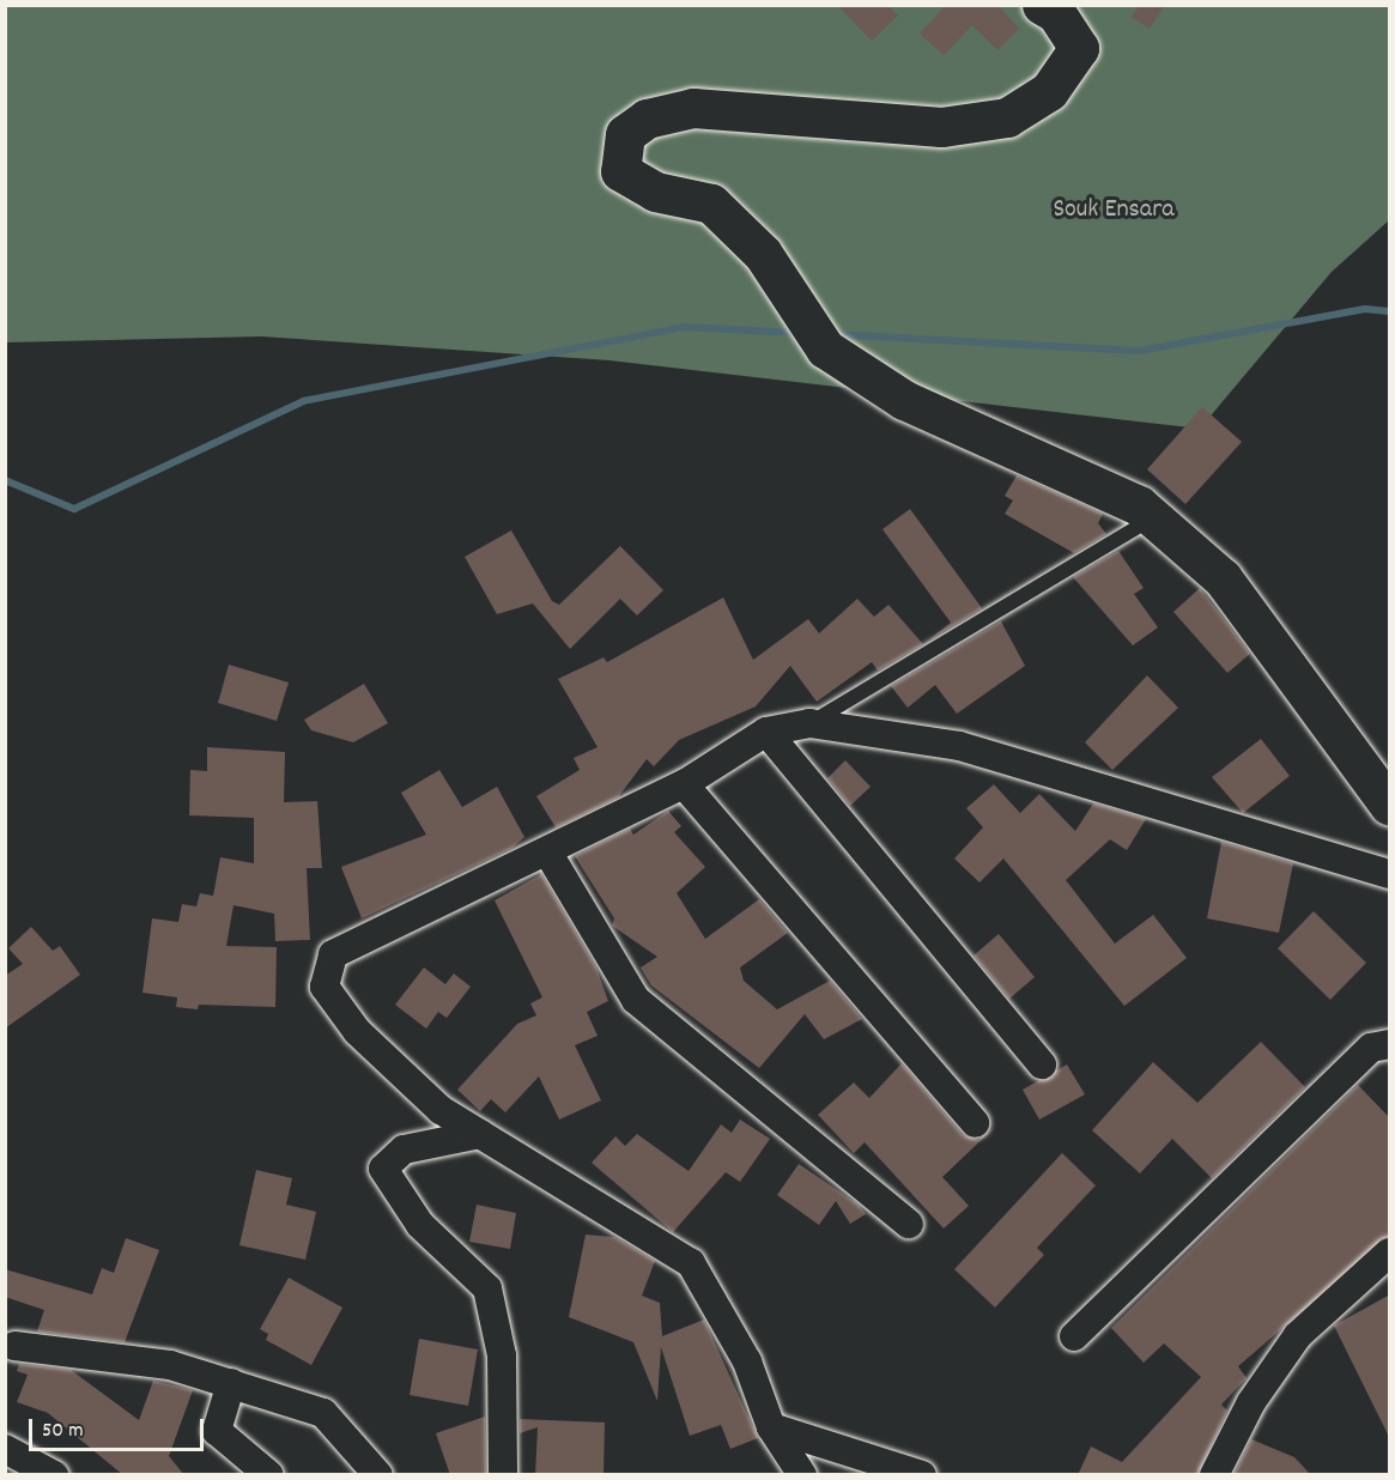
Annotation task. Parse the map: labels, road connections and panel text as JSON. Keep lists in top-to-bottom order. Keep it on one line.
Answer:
{"parks":["Souk Ensara"],"scale_bar":"50 m"}
